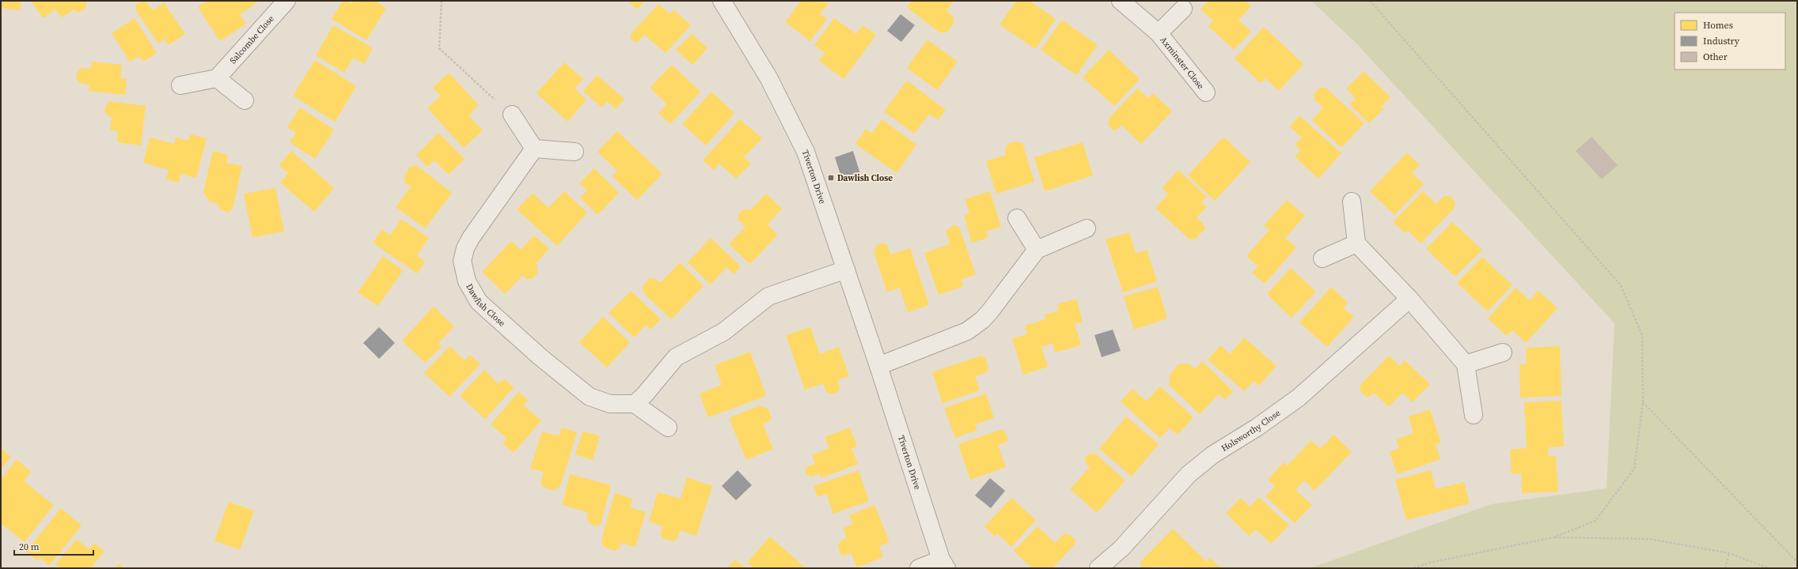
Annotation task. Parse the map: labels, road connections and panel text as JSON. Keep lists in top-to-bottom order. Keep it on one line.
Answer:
{"streets":{"street":["Salcombe Close","Axminster Close","Tiverton Drive","Dawlish Close","Holsworthy Close"]},"places":{"transit":["Dawlish Close"]},"legend":["Homes","Industry","Other"],"scale_bar":"20 m"}
